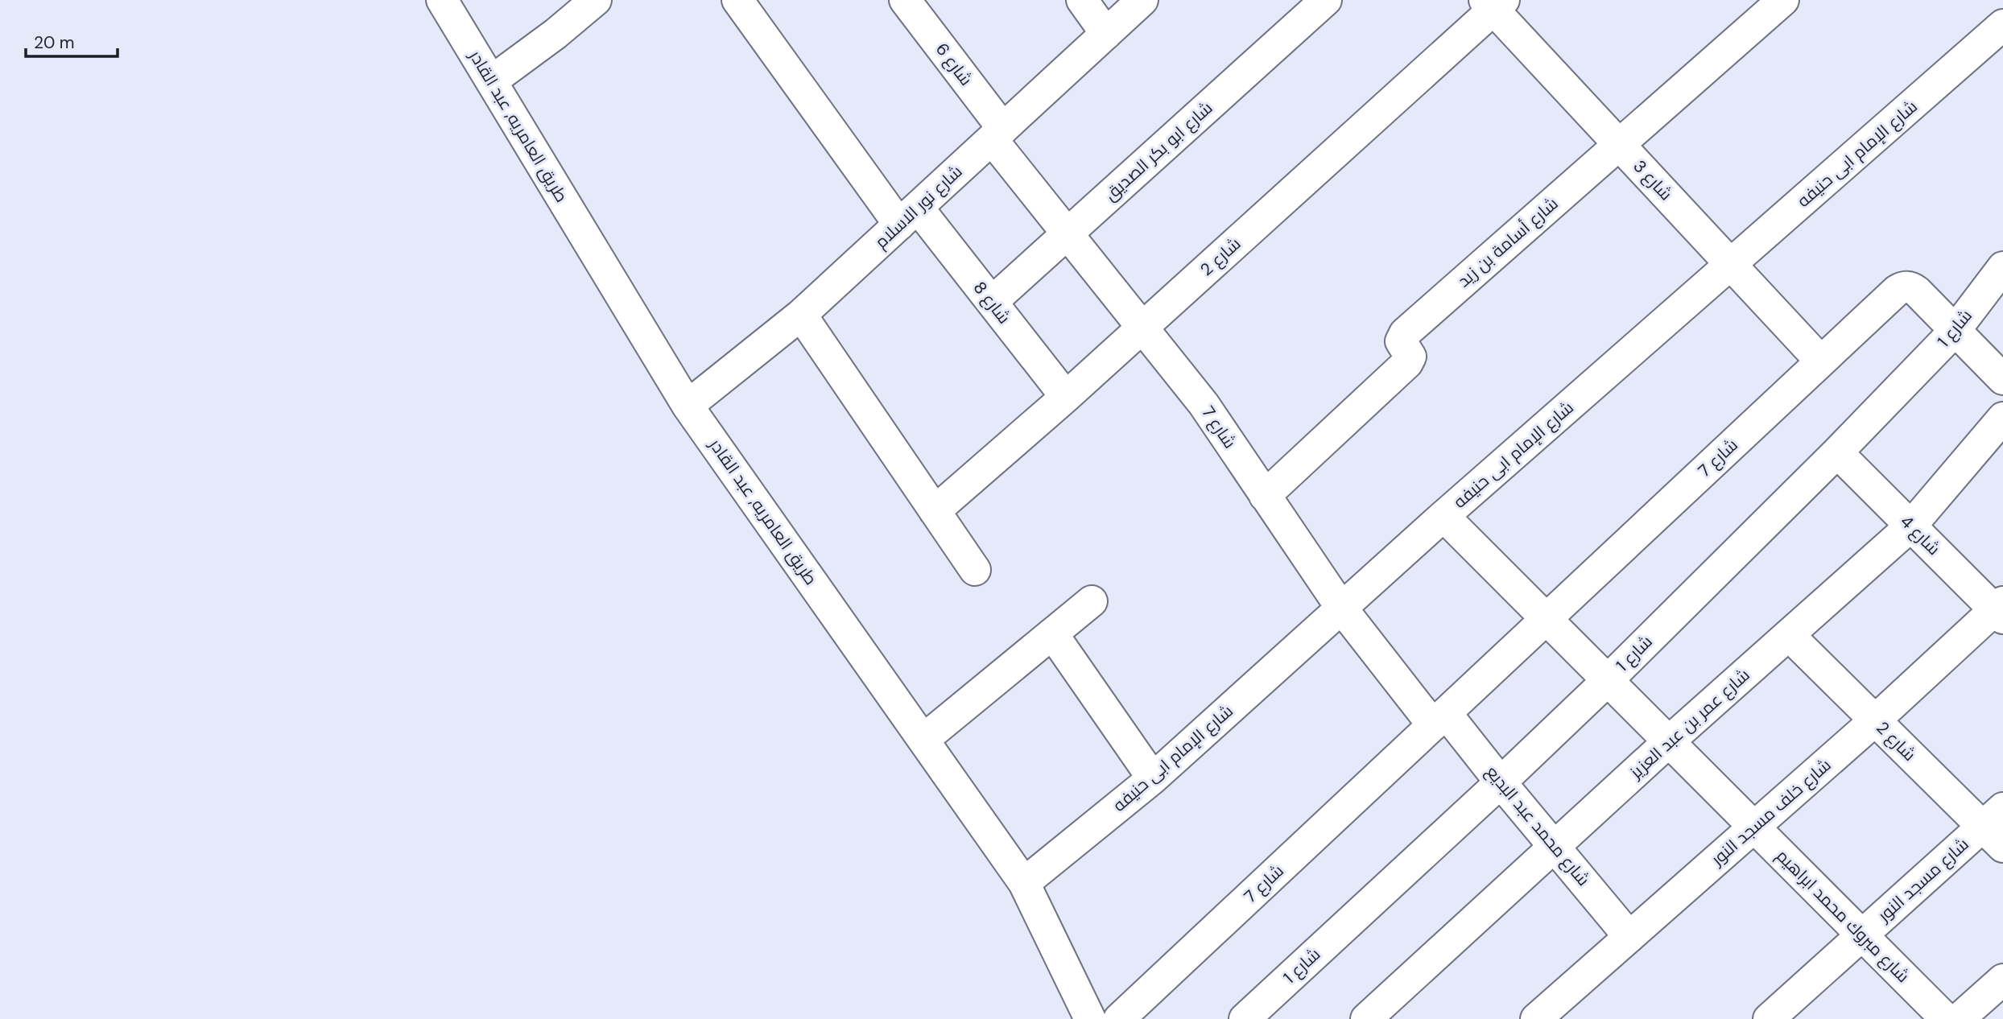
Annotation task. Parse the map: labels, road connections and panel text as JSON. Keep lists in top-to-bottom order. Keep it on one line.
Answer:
{"streets":{"street":["شارع 6","طريق العامريه, عبد القادر","شارع ابو بكر الصديق","شارع الإمام ابى حنيفه","شارع 3","شارع نور الاسلام","شارع أسامة بن زيد","شارع 2","شارع 8","شارع 1","شارع 7","شارع 4","شارع عمر بن عبد العزيز","شارع خلف مسجد النور","شارع محمد عبد البديع","شارع مسجد النور","شارع مبروك محمد ابراهيم"]},"crossings":[["شارع 6","شارع نور الاسلام"],["شارع 6","شارع 7"],["طريق العامريه, عبد القادر","شارع الإمام ابى حنيفه"],["طريق العامريه, عبد القادر","شارع نور الاسلام"],["شارع ابو بكر الصديق","شارع 8"],["شارع ابو بكر الصديق","شارع 7"],["شارع الإمام ابى حنيفه","شارع 3"],["شارع الإمام ابى حنيفه","شارع 7"],["شارع الإمام ابى حنيفه","شارع مبروك محمد ابراهيم"],["شارع 3","شارع أسامة بن زيد"],["شارع 3","شارع 2"],["شارع 3","شارع 7"],["شارع نور الاسلام","شارع 8"],["شارع نور الاسلام","شارع 7"],["شارع أسامة بن زيد","شارع 7"],["شارع 2","شارع 8"],["شارع 2","شارع 7"],["شارع 2","شارع عمر بن عبد العزيز"],["شارع 2","شارع خلف مسجد النور"],["شارع 2","شارع مسجد النور"],["شارع 1","شارع 7"],["شارع 1","شارع 4"],["شارع 1","شارع محمد عبد البديع"],["شارع 1","شارع مبروك محمد ابراهيم"],["شارع 7","شارع محمد عبد البديع"],["شارع 7","شارع مبروك محمد ابراهيم"],["شارع 4","شارع عمر بن عبد العزيز"],["شارع 4","شارع خلف مسجد النور"],["شارع عمر بن عبد العزيز","شارع محمد عبد البديع"],["شارع عمر بن عبد العزيز","شارع مبروك محمد ابراهيم"],["شارع خلف مسجد النور","شارع محمد عبد البديع"],["شارع خلف مسجد النور","شارع مبروك محمد ابراهيم"],["شارع مسجد النور","شارع مبروك محمد ابراهيم"]],"scale_bar":"20 m"}
